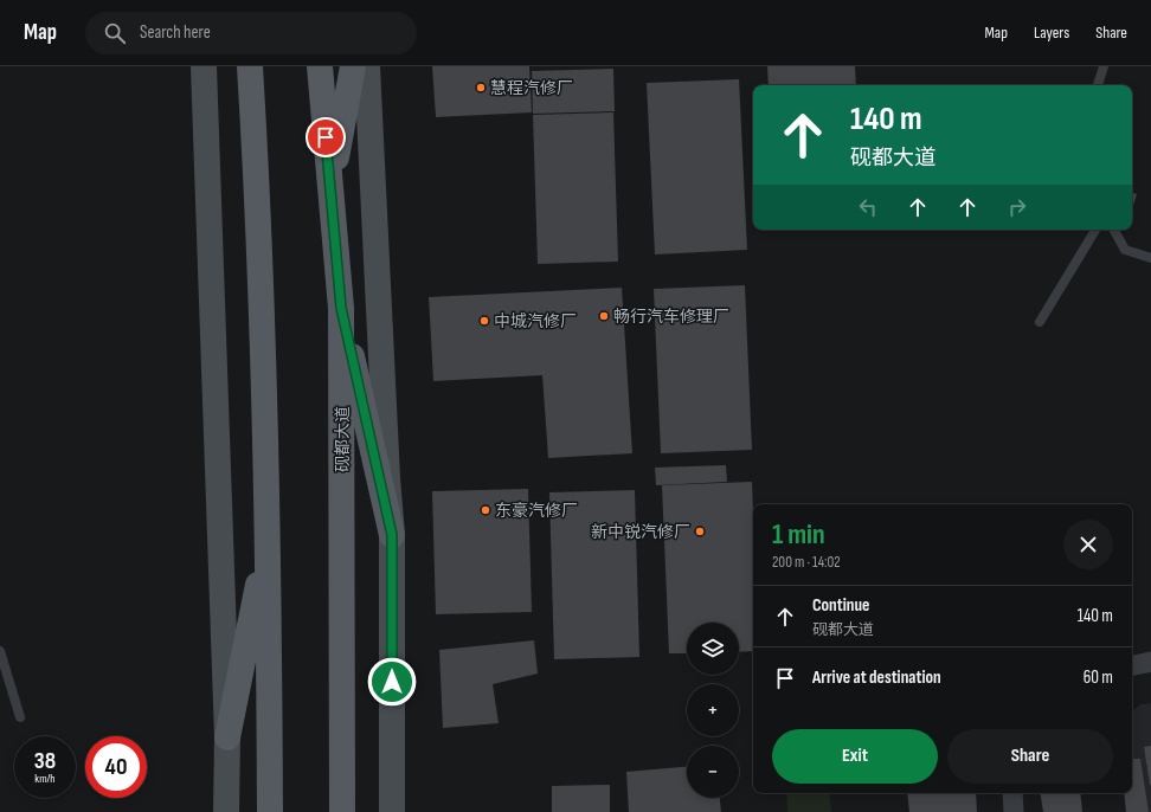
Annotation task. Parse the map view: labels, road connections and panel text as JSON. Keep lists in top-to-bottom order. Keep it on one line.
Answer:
{"streets":{"main road":["砚都大道"]},"places":["慧程汽修厂","畅行汽车修理厂","中城汽修厂","东豪汽修厂","新中锐汽修厂"],"page":{"header":"Map","search":"Search here","nav":["Map","Layers","Share"],"turn":["140 m","砚都大道"],"heading":["1 min","200 m · 14:02"],"list":[{"name":"Continue","note":"砚都大道","value":"140 m"},{"name":"Arrive at destination","value":"60 m"}],"map_buttons":["+","−"],"buttons":["Exit","Share"],"speed":"38 km/h","limit":"40"}}
